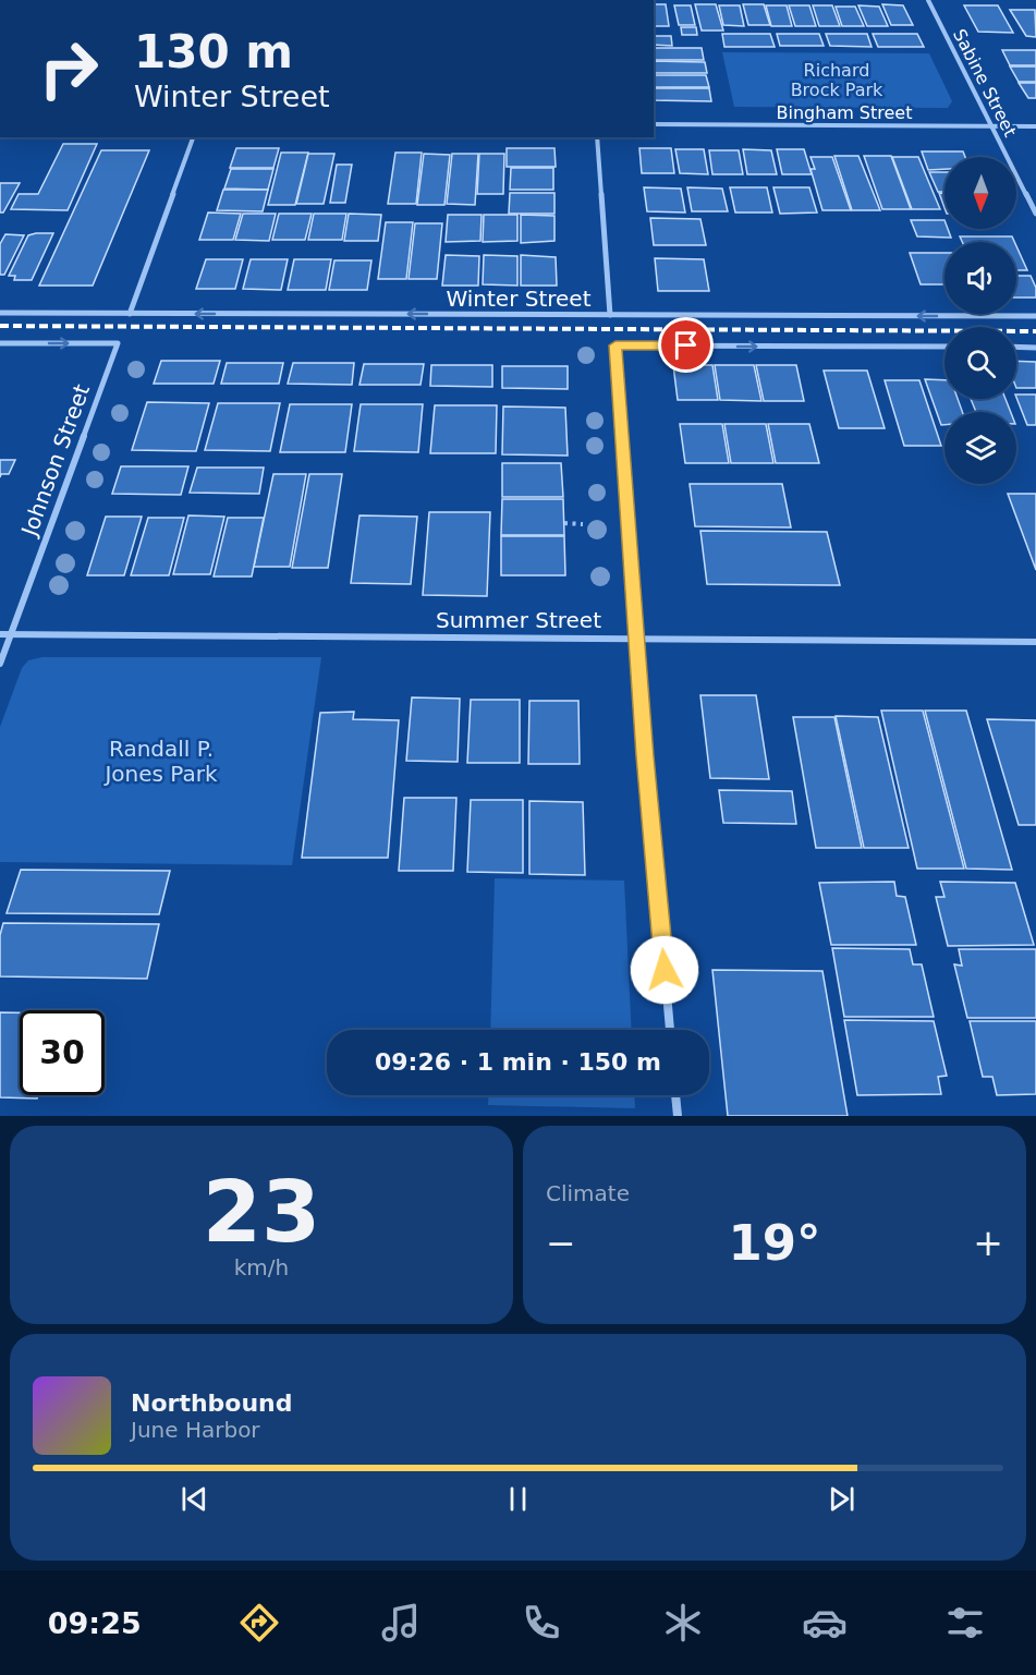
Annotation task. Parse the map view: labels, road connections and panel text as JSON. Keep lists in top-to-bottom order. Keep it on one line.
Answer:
{"streets":{"street":["Sabine Street","Bingham Street","Winter Street","Johnson Street","Summer Street"]},"crossings":[["Sabine Street","Bingham Street"],["Johnson Street","Summer Street"]],"one_way":["Winter Street"],"parks":["Richard Brock Park","Randall P. Jones Park"],"north":"bottom","page":{"turn":["130 m","Winter Street"],"limit":"30","trip":"09:26 · 1 min · 150 m","tile":[["23","km/h"],"Climate"],"heat":["−","19°","+"],"song":["Northbound","June Harbor"],"tabs":"09:25"}}
